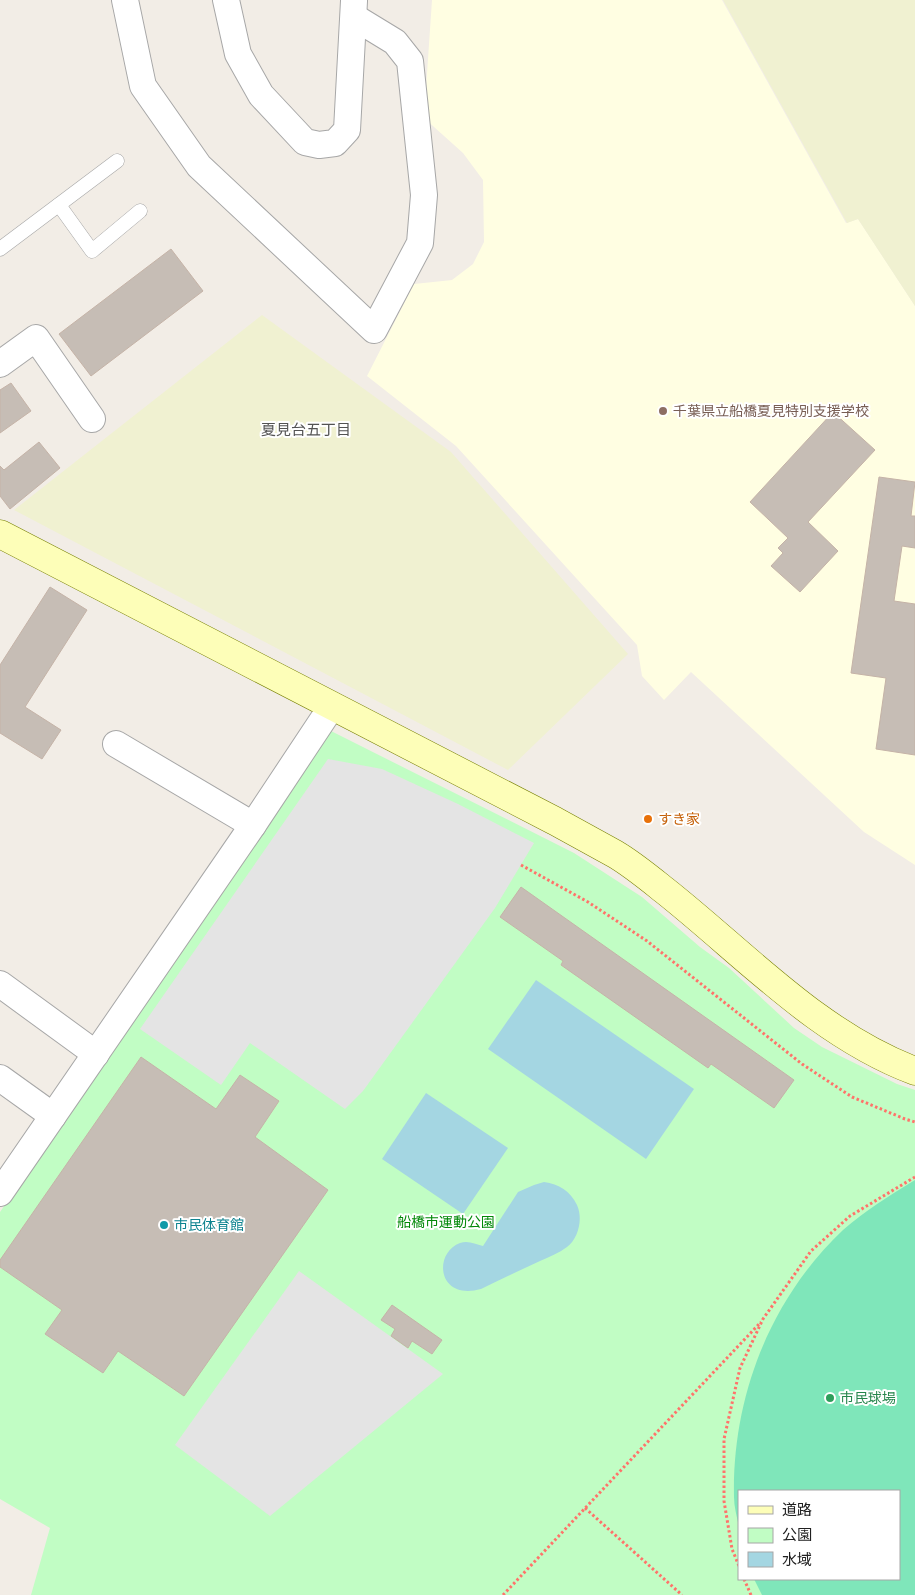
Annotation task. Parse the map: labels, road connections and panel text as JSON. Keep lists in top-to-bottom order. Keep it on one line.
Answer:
{"districts":["夏見台五丁目"],"parks":["船橋市運動公園"],"places":["千葉県立船橋夏見特別支援学校","すき家","市民体育館","市民球場"],"legend":["道路","公園","水域"]}
